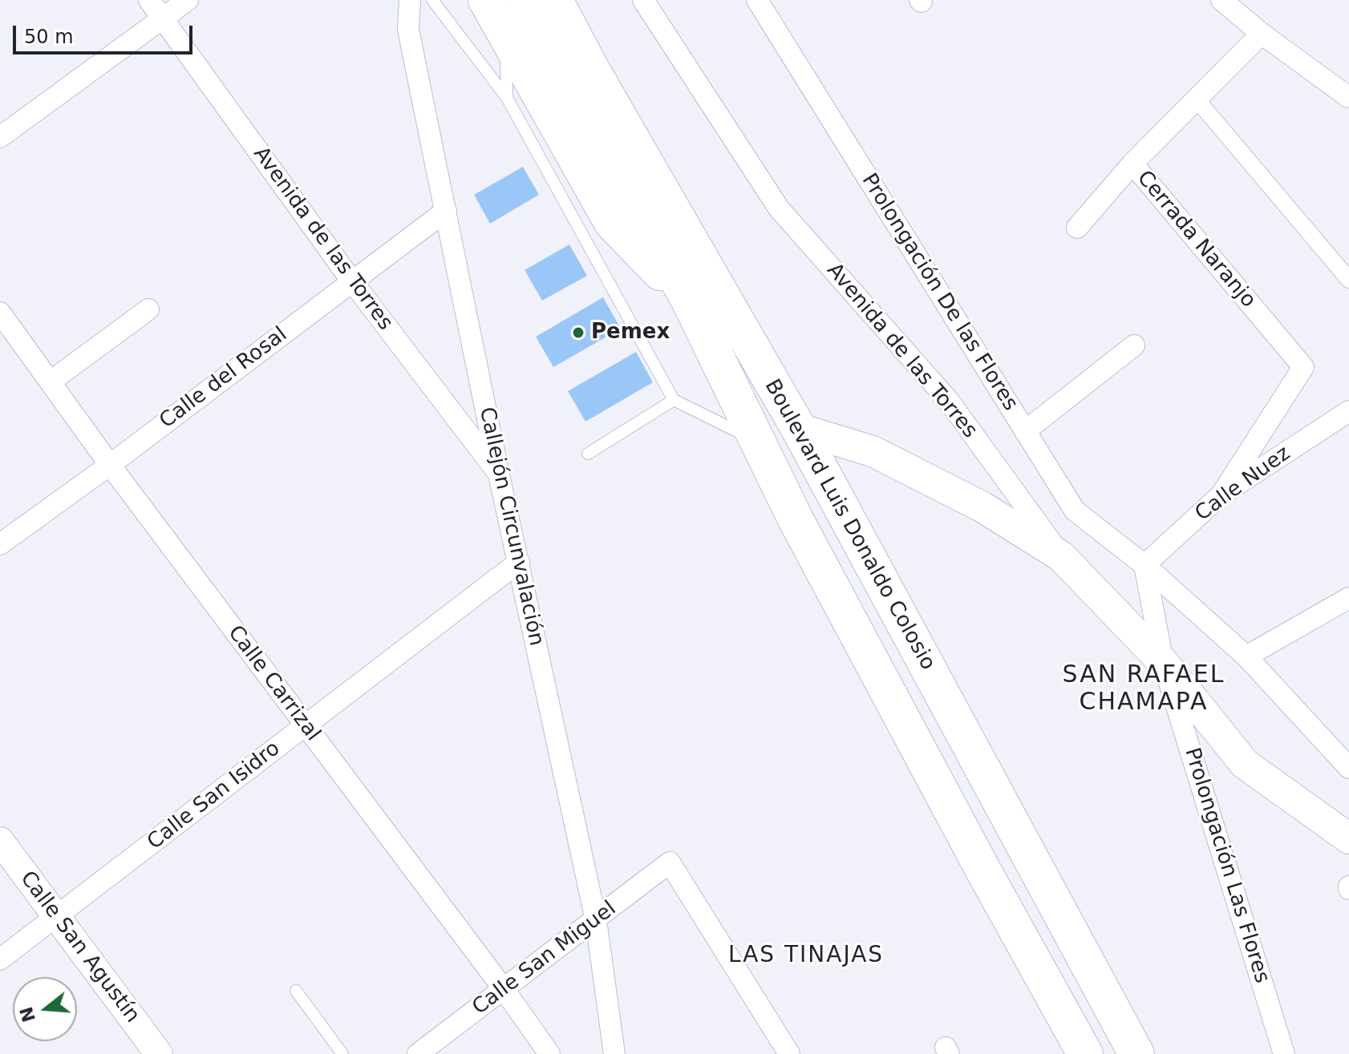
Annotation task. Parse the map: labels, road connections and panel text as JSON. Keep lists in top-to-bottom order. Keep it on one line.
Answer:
{"streets":{"highway":["Boulevard Luis Donaldo Colosio"],"street":["Avenida de las Torres","Cerrada Naranjo","Prolongación De las Flores","Calle del Rosal","Calle Nuez","Callejón Circunvalación","Calle Carrizal","Calle San Isidro","Prolongación Las Flores","Calle San Agustín","Calle San Miguel"]},"crossings":[["Avenida de las Torres","Calle del Rosal"],["Avenida de las Torres","Callejón Circunvalación"],["Cerrada Naranjo","Calle Nuez"],["Prolongación De las Flores","Calle Nuez"],["Prolongación De las Flores","Prolongación Las Flores"],["Calle del Rosal","Callejón Circunvalación"],["Calle del Rosal","Calle Carrizal"],["Calle Nuez","Prolongación Las Flores"],["Callejón Circunvalación","Calle San Isidro"],["Callejón Circunvalación","Calle San Miguel"],["Calle Carrizal","Calle San Isidro"],["Calle Carrizal","Calle San Miguel"],["Calle San Isidro","Calle San Agustín"]],"districts":["SAN RAFAEL CHAMAPA","LAS TINAJAS"],"places":["Pemex"],"scale_bar":"50 m","north":"left"}
